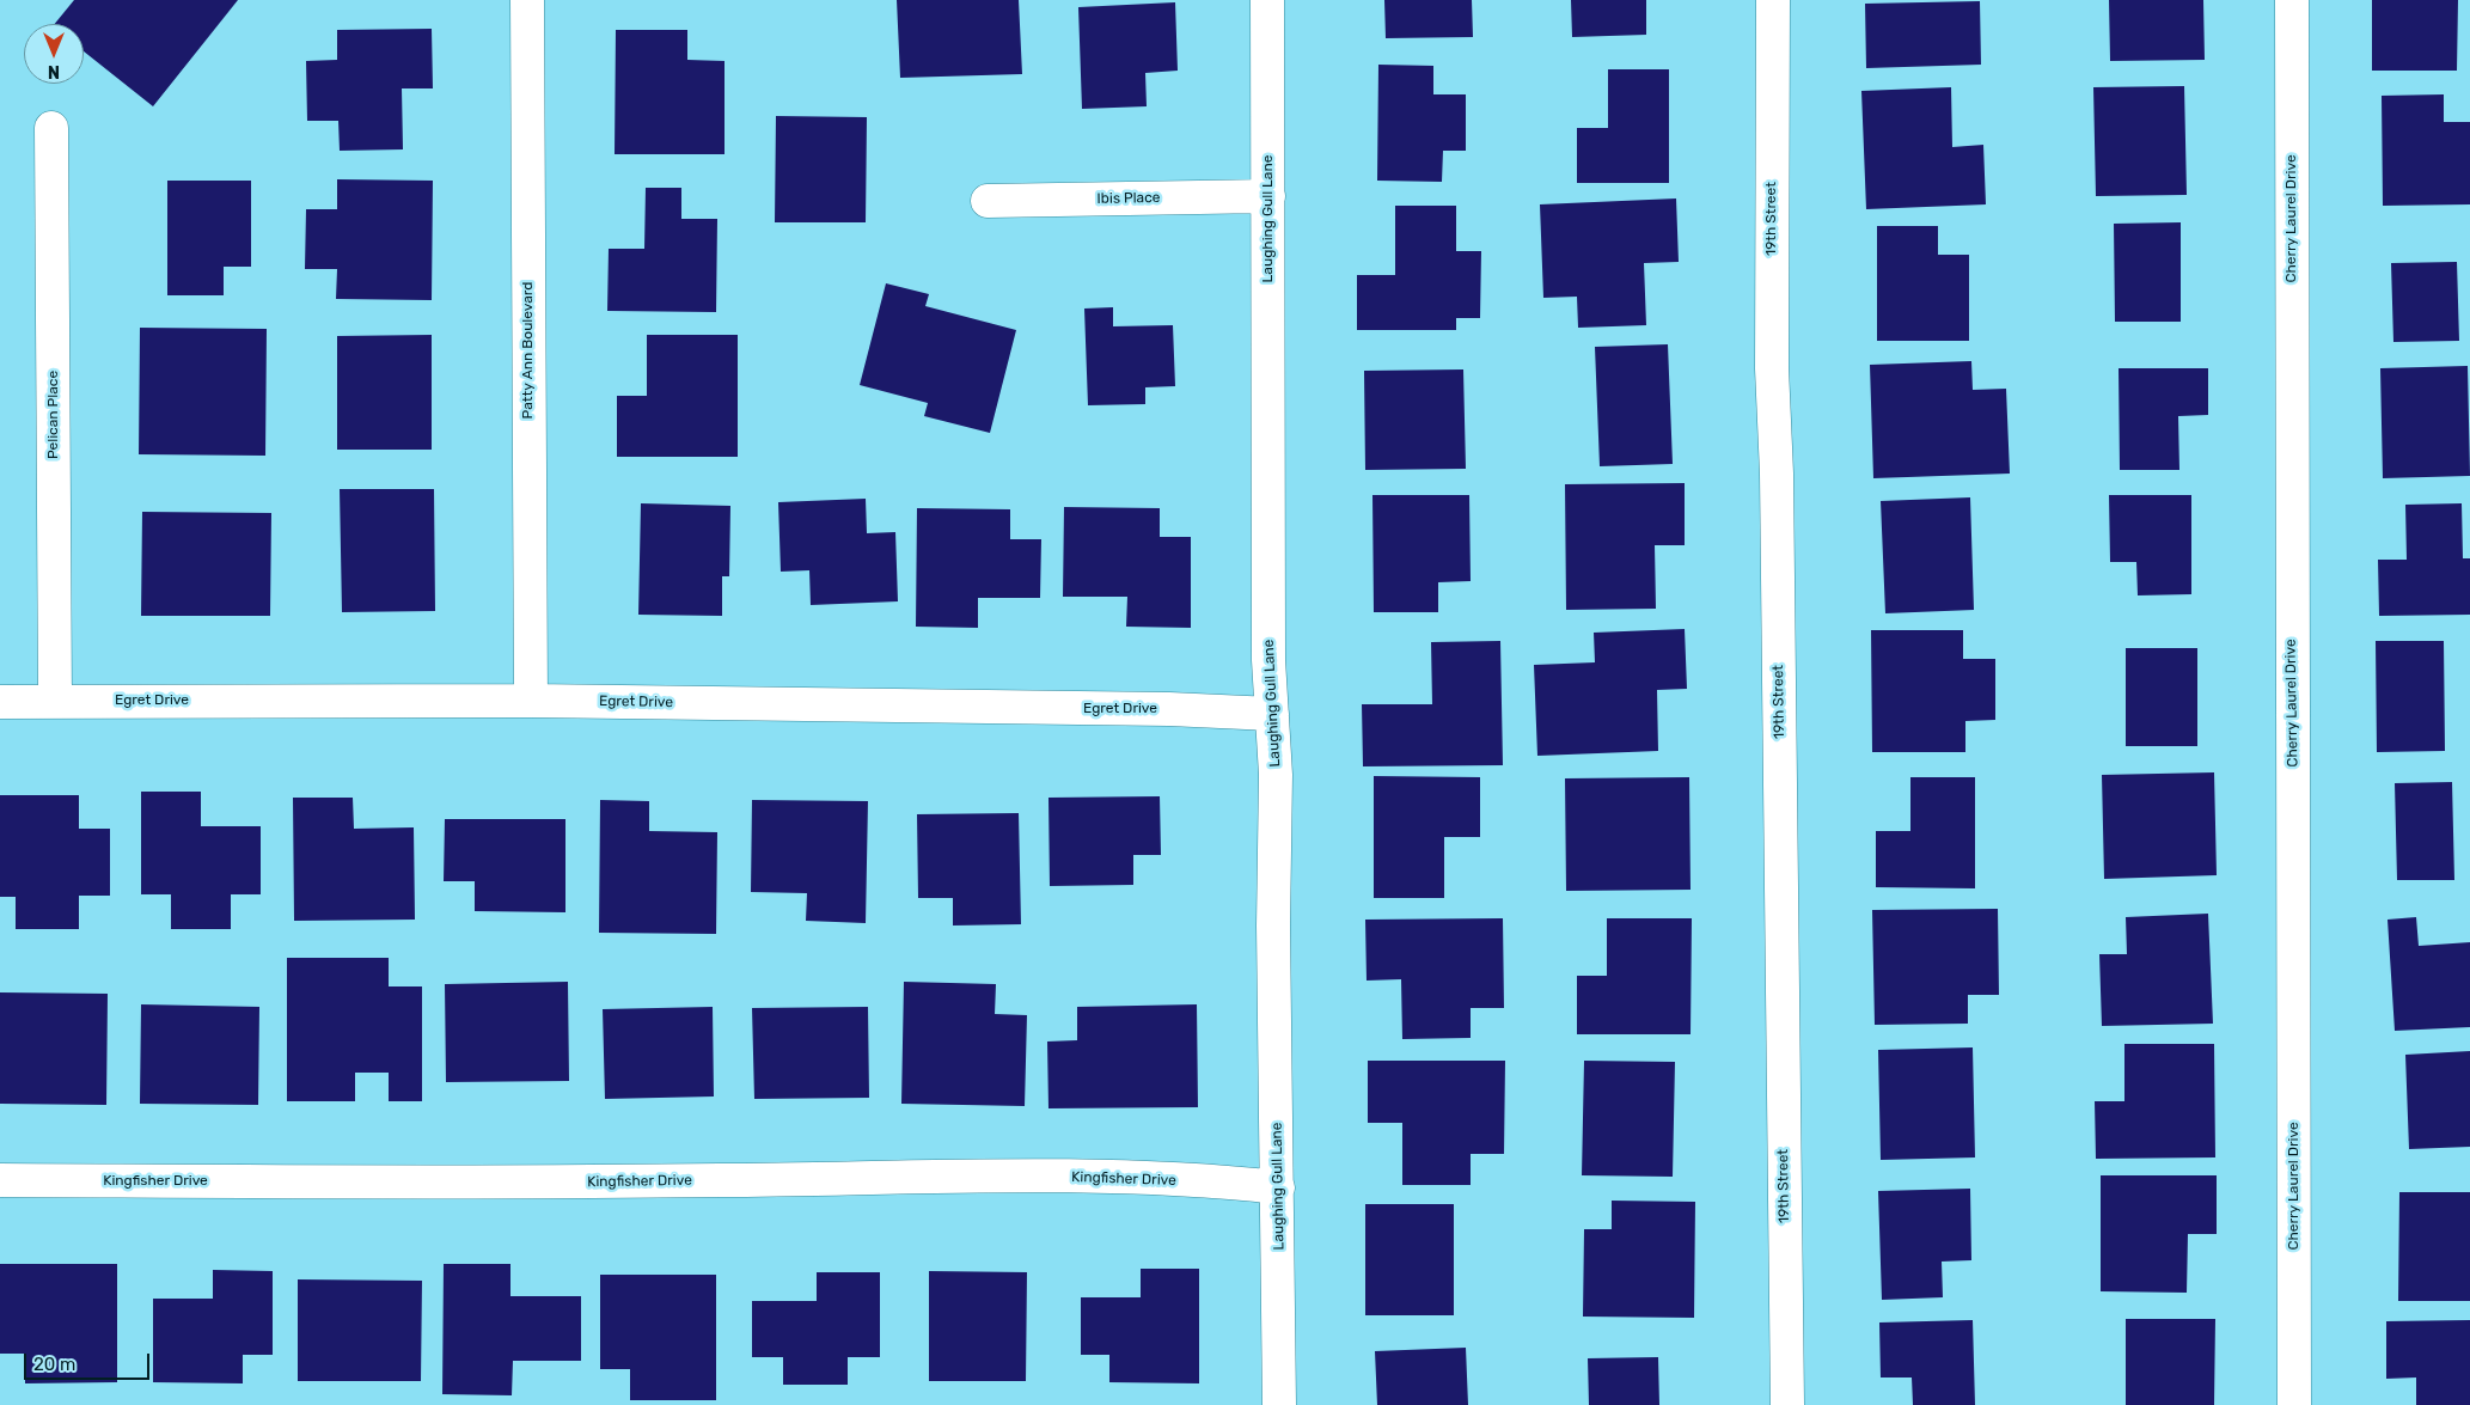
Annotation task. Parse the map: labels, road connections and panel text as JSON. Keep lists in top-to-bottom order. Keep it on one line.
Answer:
{"streets":{"street":["Ibis Place","Laughing Gull Lane","19th Street","Cherry Laurel Drive","Patty Ann Boulevard","Pelican Place","Egret Drive","Kingfisher Drive"]},"crossings":[["Ibis Place","Laughing Gull Lane"],["Laughing Gull Lane","Egret Drive"],["Laughing Gull Lane","Kingfisher Drive"],["Patty Ann Boulevard","Egret Drive"],["Pelican Place","Egret Drive"]],"scale_bar":"20 m","north":"bottom"}
